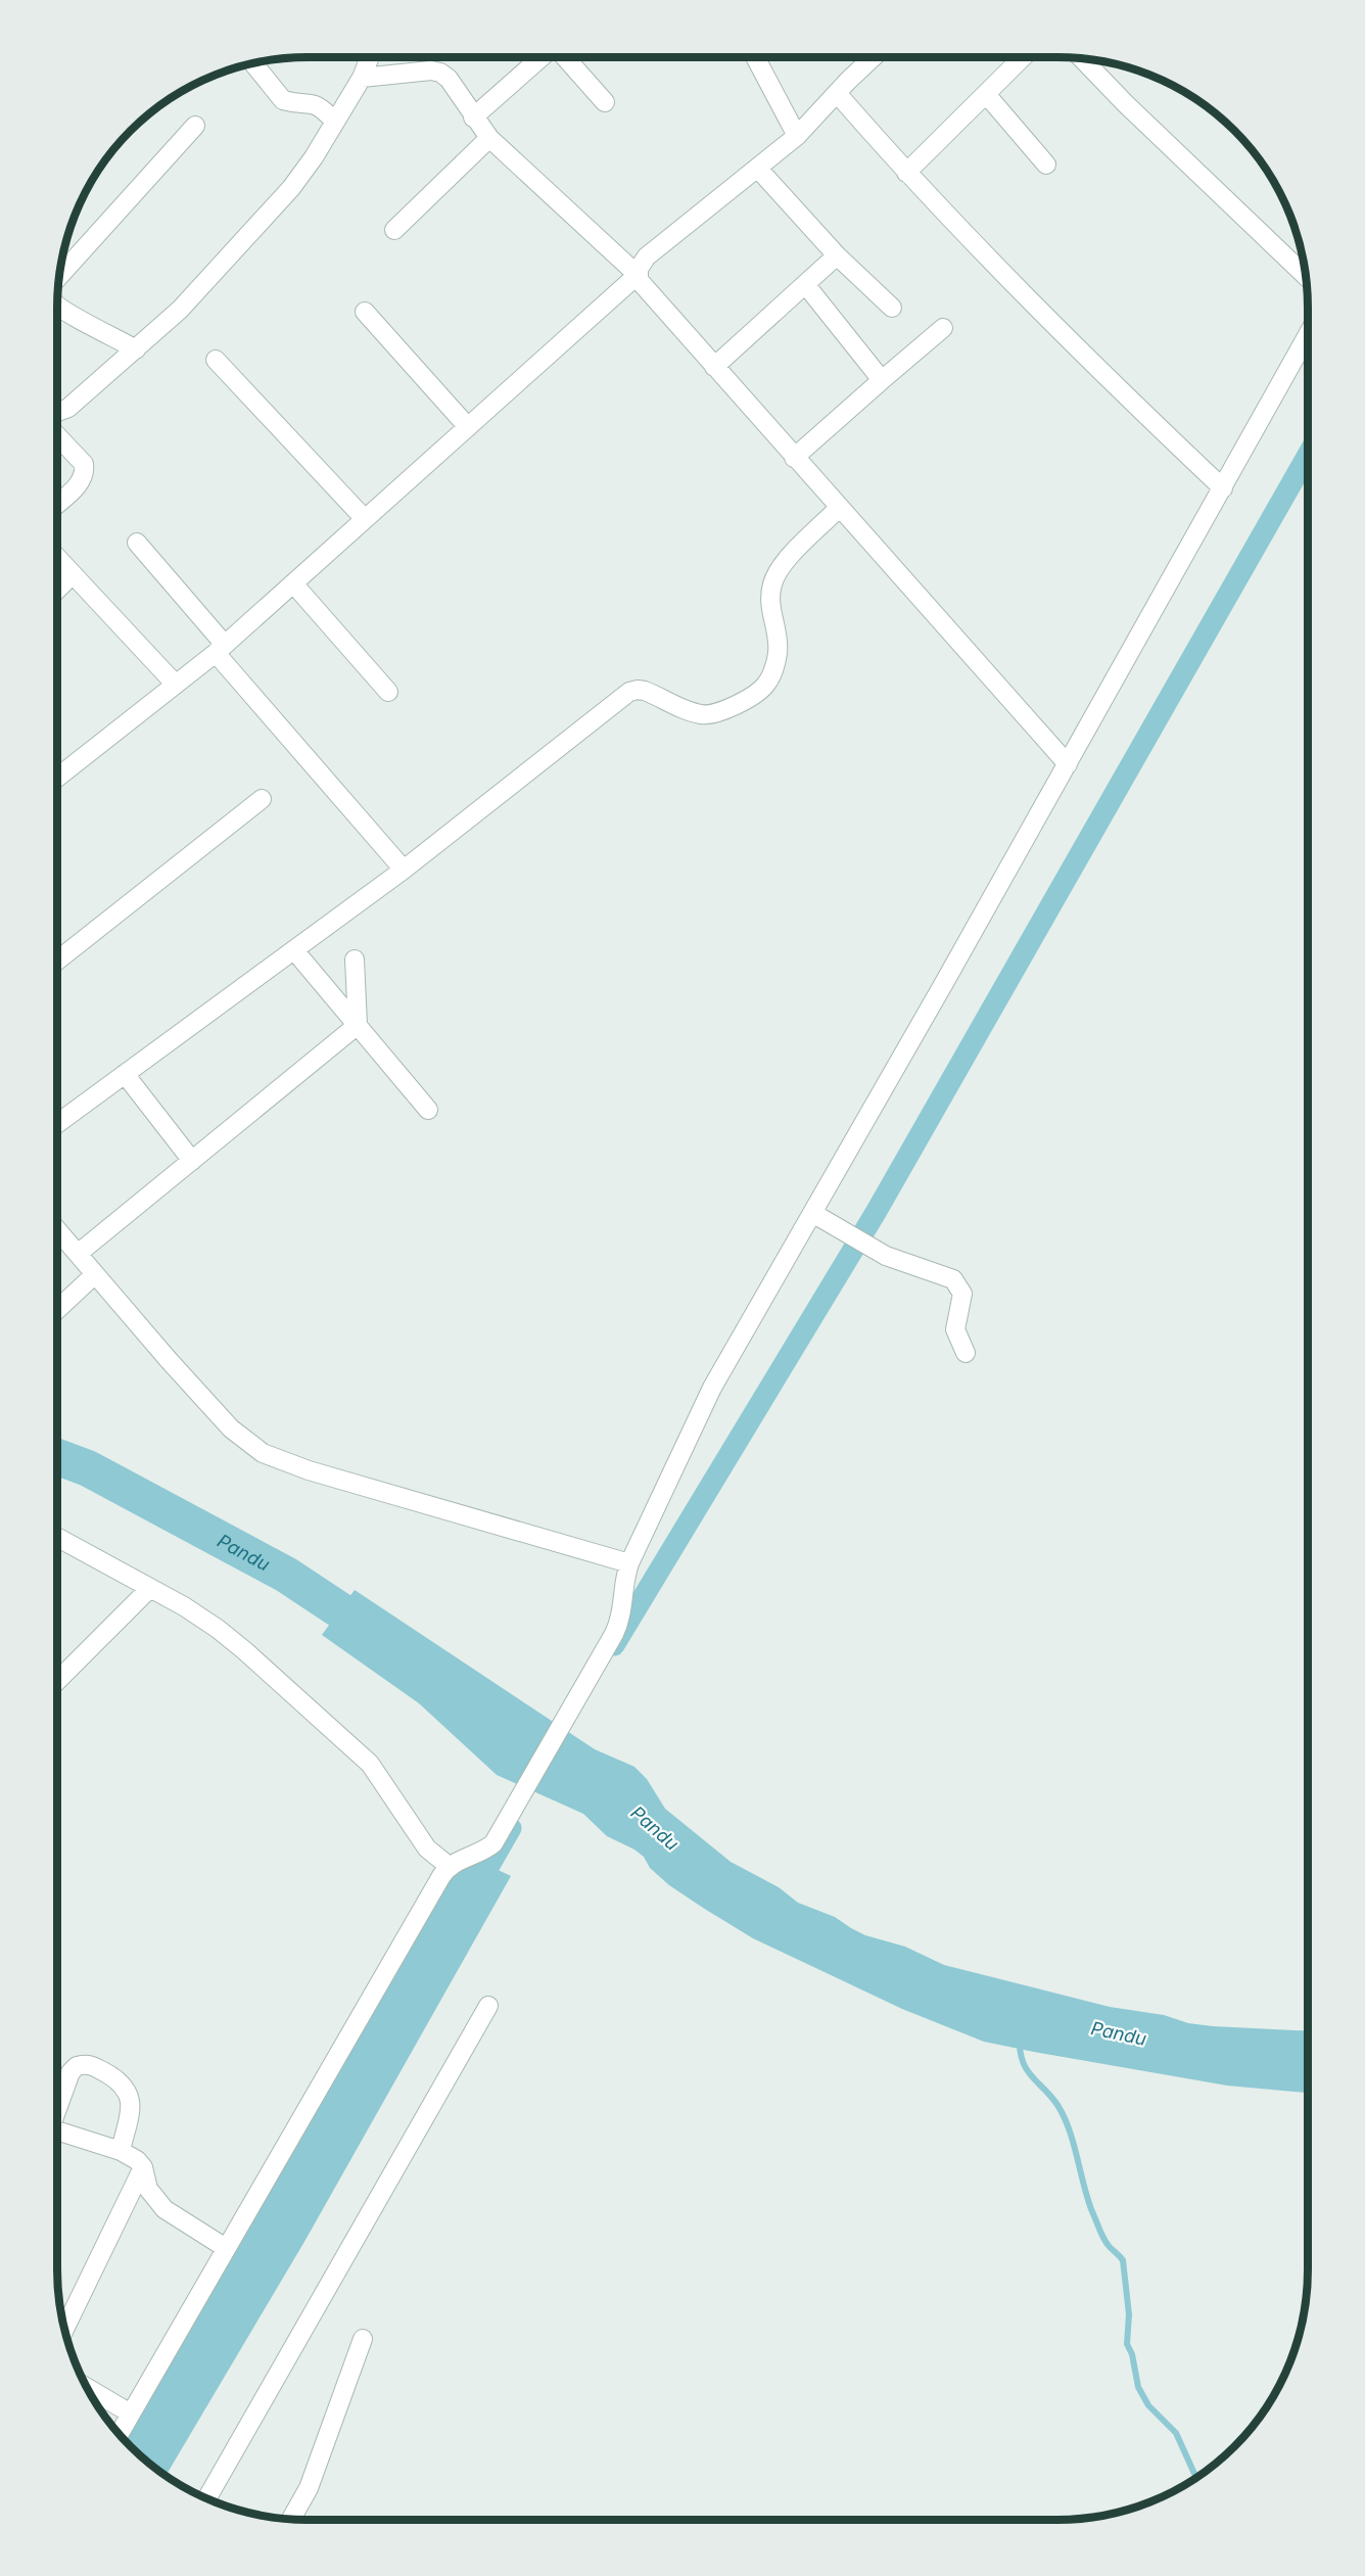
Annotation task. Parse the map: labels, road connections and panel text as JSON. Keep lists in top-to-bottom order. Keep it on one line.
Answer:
{"water":["Pandu"]}
